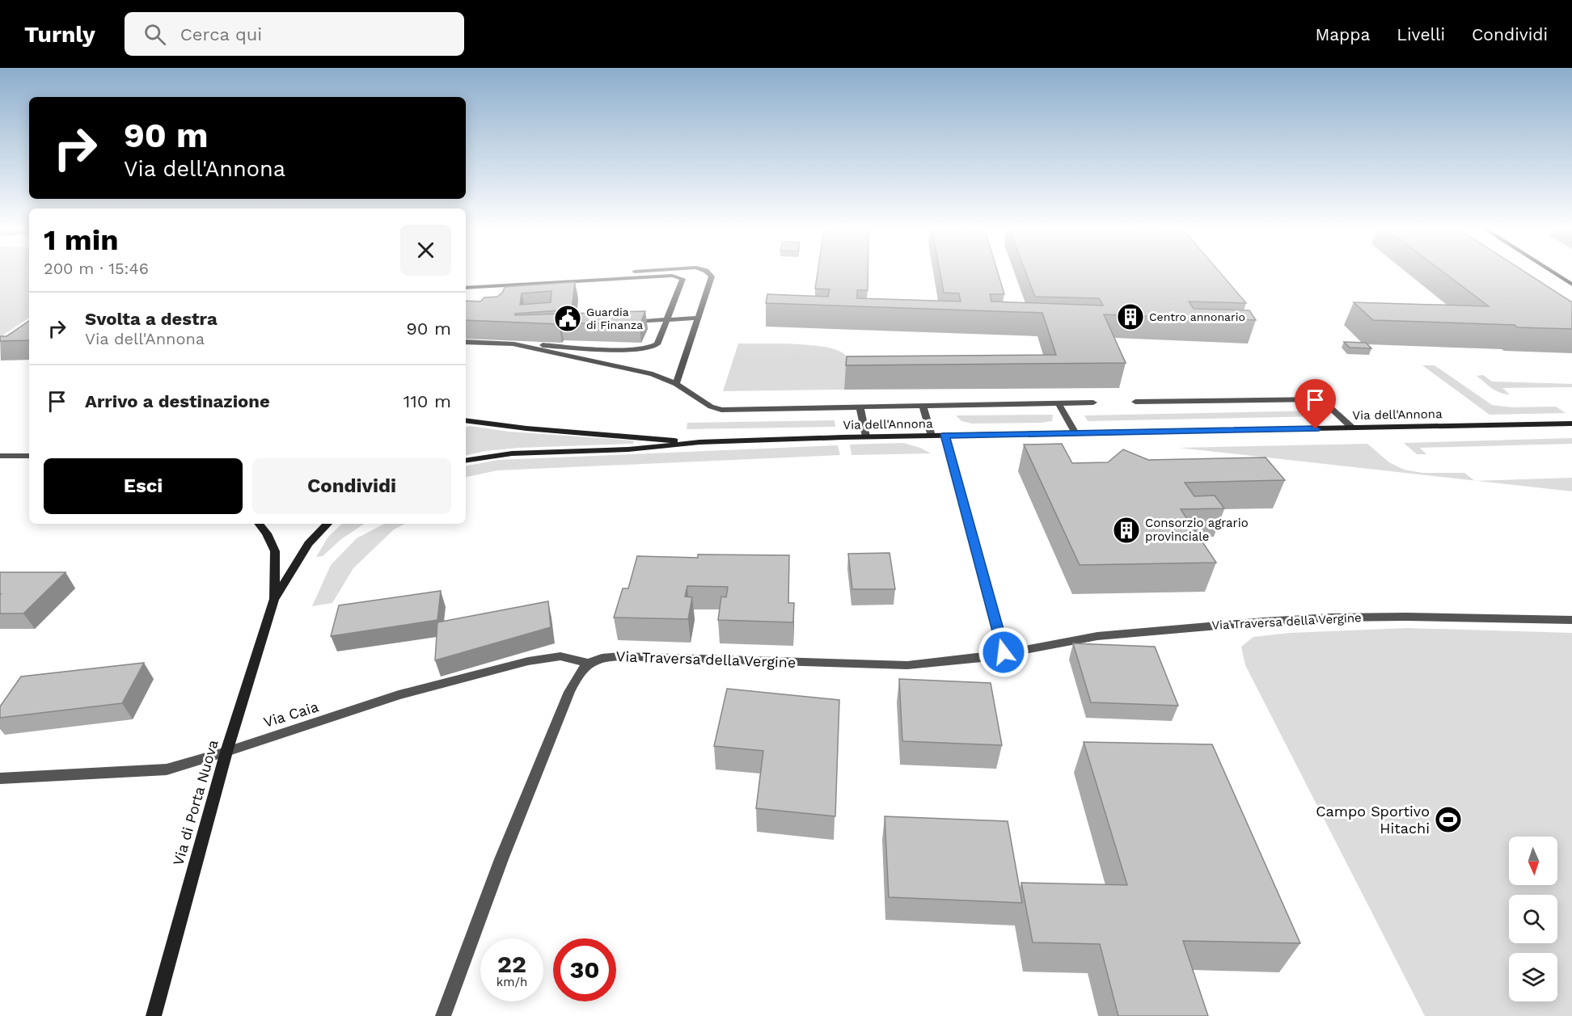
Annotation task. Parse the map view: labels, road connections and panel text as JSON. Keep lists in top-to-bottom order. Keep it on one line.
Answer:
{"streets":{"street":["Via dell'Annona","Via Traversa della Vergine","Via Caia","Via di Porta Nuova"]},"crossings":[["Via Traversa della Vergine","Via Caia"],["Via Caia","Via di Porta Nuova"]],"places":{"building":["Centro annonario","Consorzio agrario provinciale"],"public building":["Guardia di Finanza"],"sports":["Campo Sportivo Hitachi"]},"north":"bottom","page":{"header":"Turnly","search":"Cerca qui","nav":["Mappa","Livelli","Condividi"],"turn":["90 m","Via dell'Annona"],"heading":["1 min","200 m · 15:46"],"list":[{"name":"Svolta a destra","note":"Via dell'Annona","value":"90 m"},{"name":"Arrivo a destinazione","value":"110 m"}],"buttons":["Esci","Condividi"],"speed":"22 km/h","limit":"30"}}
